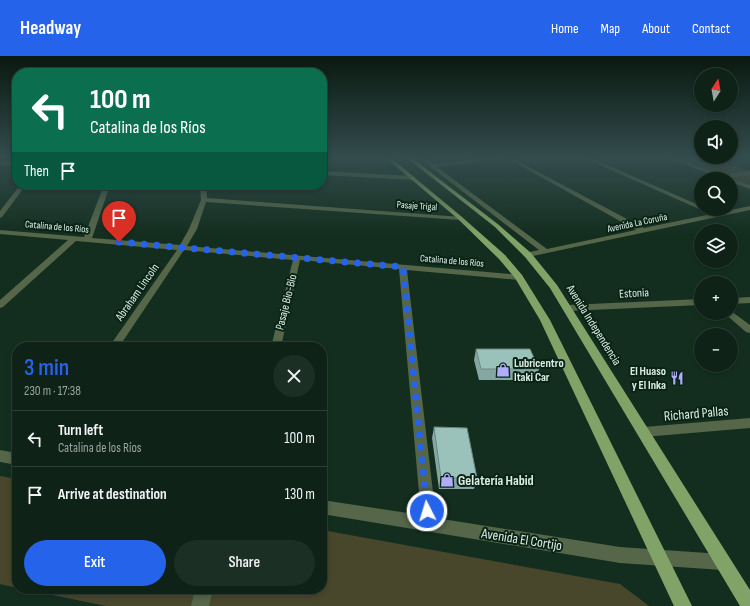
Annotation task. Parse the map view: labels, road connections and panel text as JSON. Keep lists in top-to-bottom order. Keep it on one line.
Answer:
{"streets":{"main road":["Avenida Independencia"],"street":["Pasaje Trigal","Avenida La Coruña","Catalina de los Ríos","Abraham Lincoln","Estonia","Pasaje Bio-Bio","Richard Pallas","Avenida El Cortijo"]},"crossings":[["Pasaje Trigal","Abraham Lincoln"],["Avenida La Coruña","Avenida Independencia"],["Catalina de los Ríos","Abraham Lincoln"],["Catalina de los Ríos","Pasaje Bio-Bio"],["Estonia","Avenida Independencia"],["Avenida Independencia","Richard Pallas"],["Avenida Independencia","Avenida El Cortijo"]],"places":{"shop":["Lubricentro Itaki Car","Gelatería Habid"],"restaurant":["El Huaso y El Inka"]},"north":"top","page":{"header":"Headway","nav":["Home","Map","About","Contact"],"map_buttons":["+","−"],"turn":["100 m","Catalina de los Ríos"],"then":"Then","heading":["3 min","230 m · 17:38"],"list":[{"name":"Turn left","note":"Catalina de los Ríos","value":"100 m"},{"name":"Arrive at destination","value":"130 m"}],"buttons":["Exit","Share"]}}
